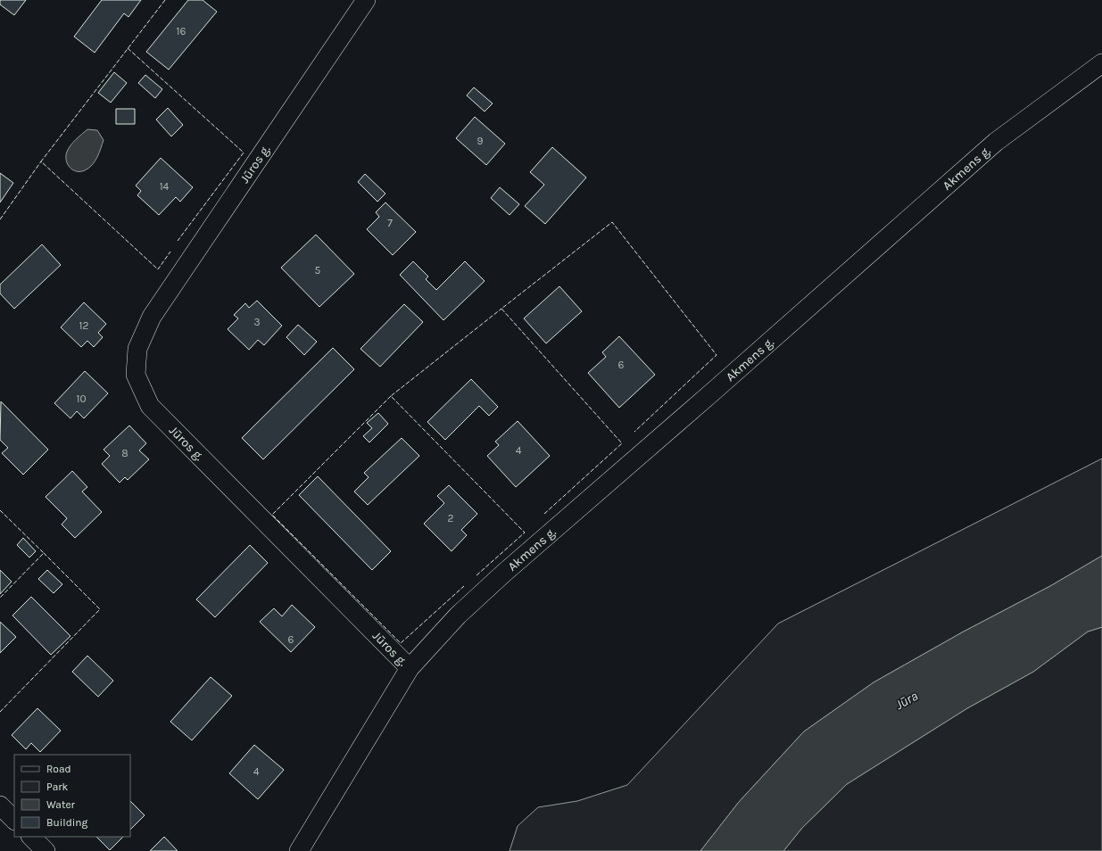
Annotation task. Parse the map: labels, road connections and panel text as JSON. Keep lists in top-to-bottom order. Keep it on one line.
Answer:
{"streets":{"street":["Jūros g.","Akmens g."]},"crossings":[["Jūros g.","Akmens g."]],"water":["Jūra"],"house_numbers":["16","9","14","7","5","3","12","6","10","4","8","2","6","4"],"legend":["Road","Park","Water","Building"]}
